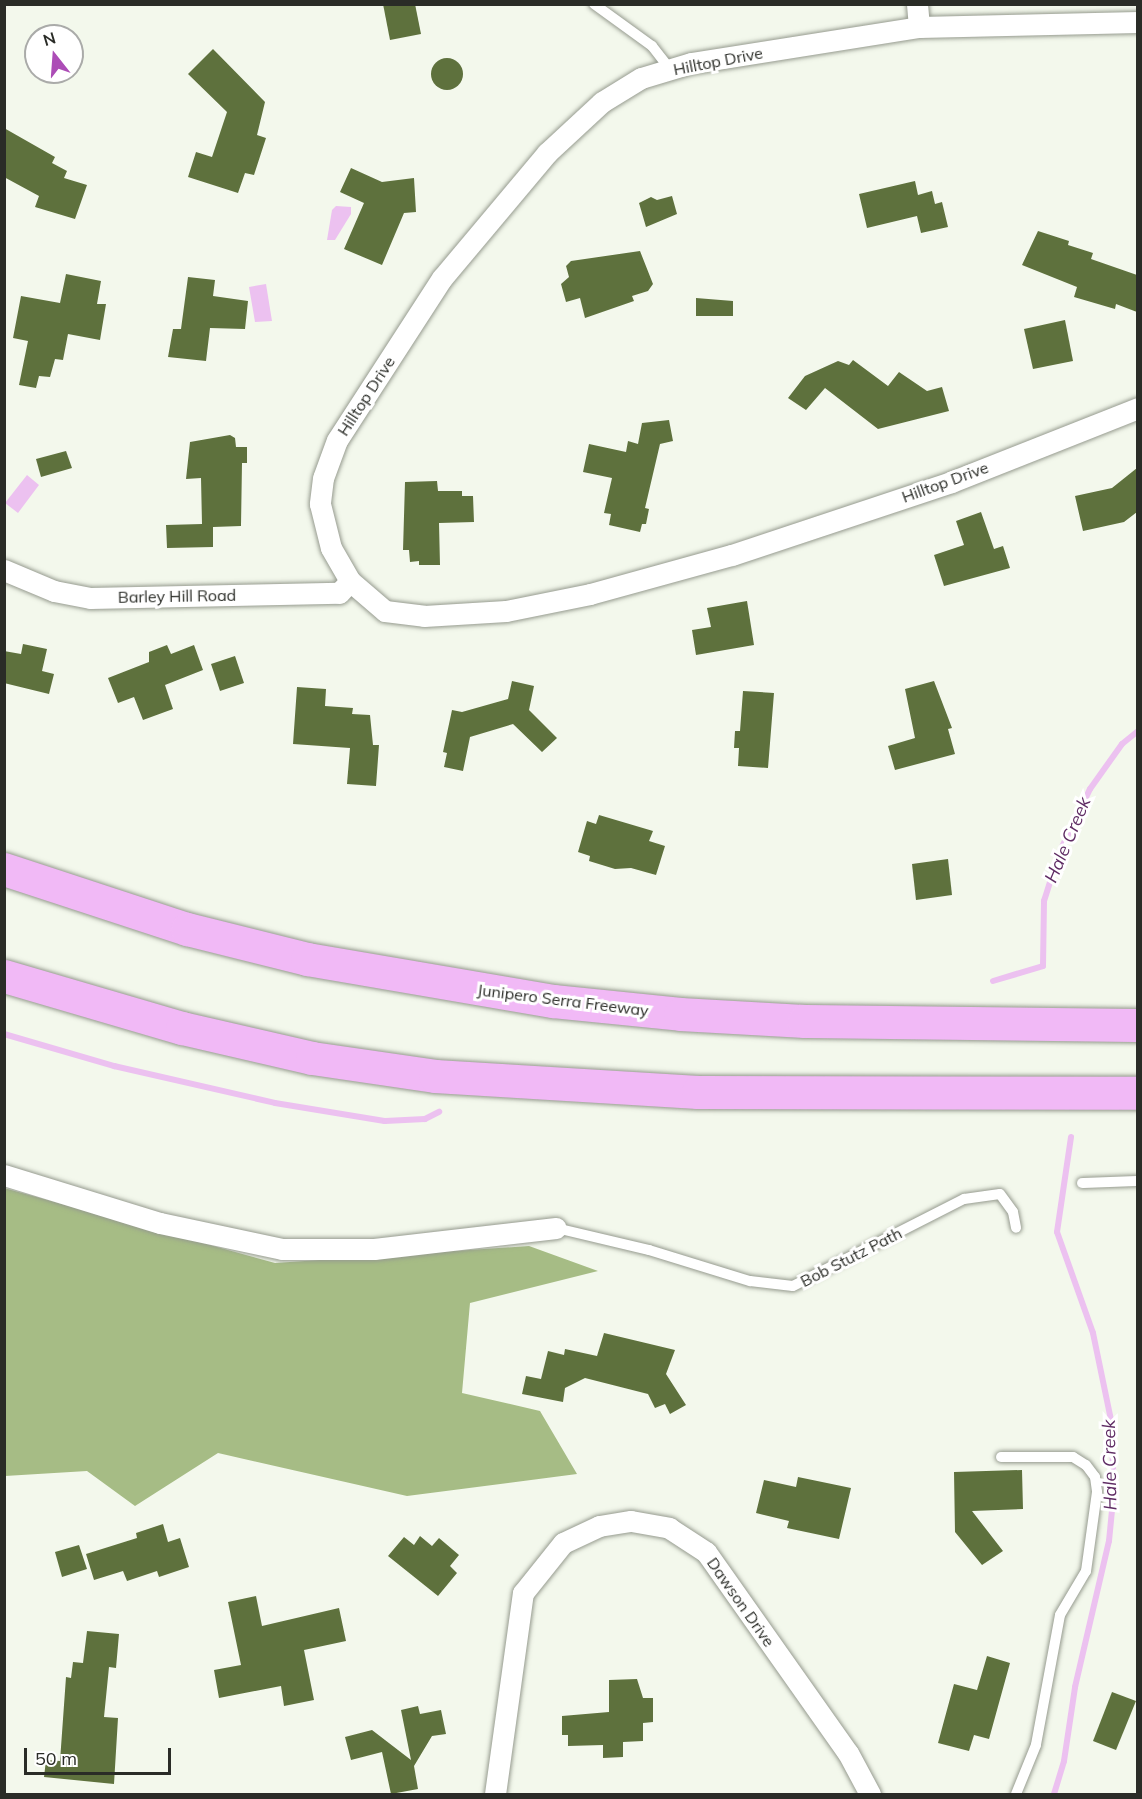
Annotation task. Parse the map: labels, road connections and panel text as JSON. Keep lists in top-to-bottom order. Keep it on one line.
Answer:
{"streets":{"highway":["Junipero Serra Freeway"],"street":["Hilltop Drive","Barley Hill Road","Dawson Drive"],"lane":["Bob Stutz Path"]},"crossings":[["Hilltop Drive","Barley Hill Road"]],"water":["Hale Creek"],"scale_bar":"50 m","north":"top"}
